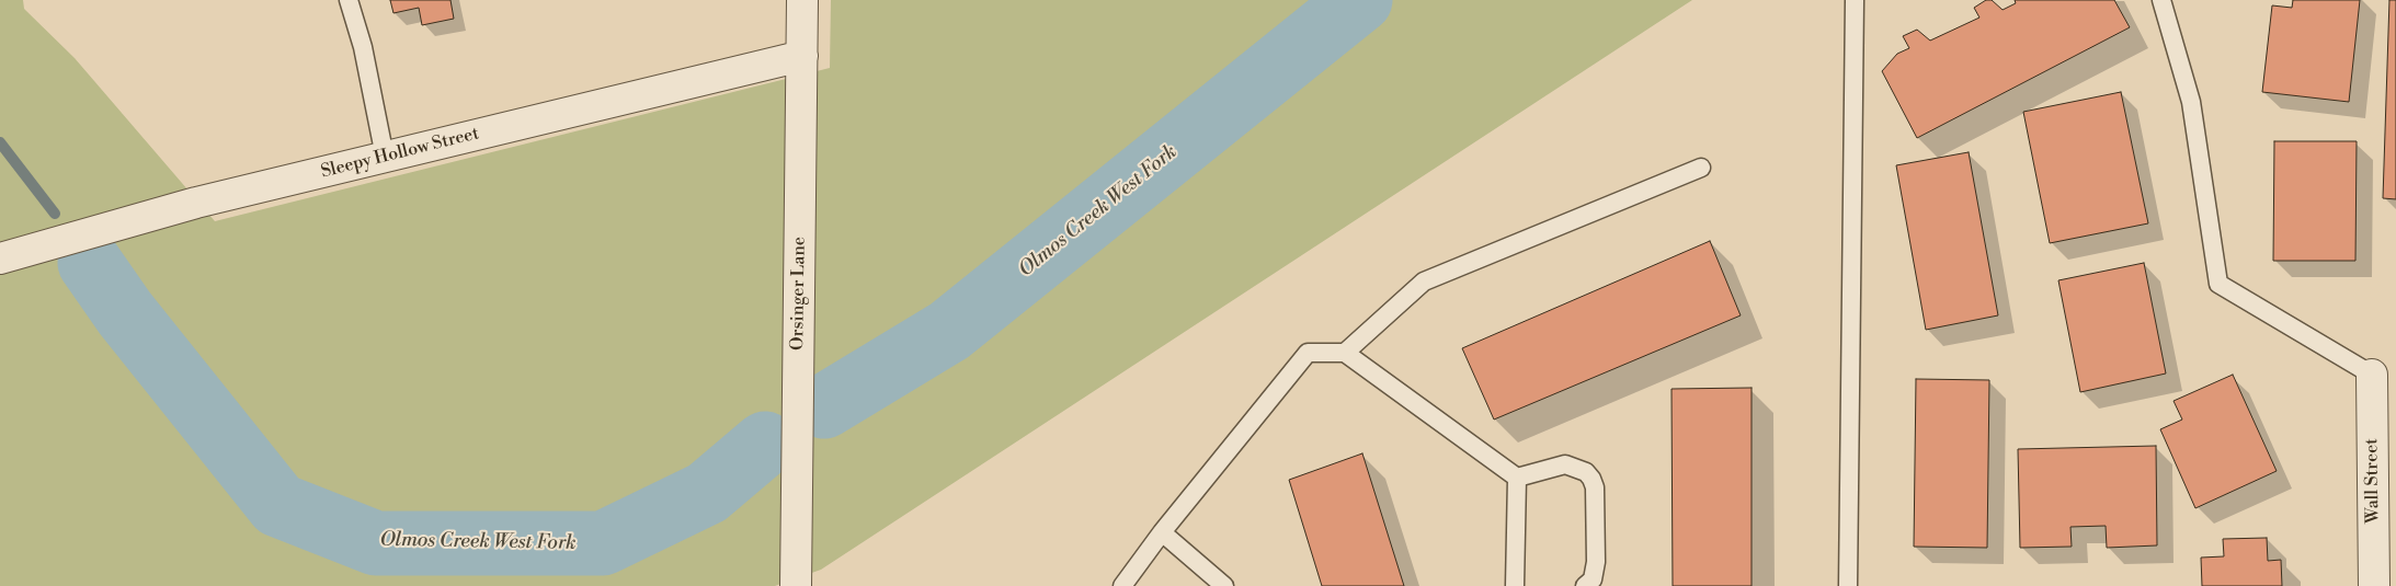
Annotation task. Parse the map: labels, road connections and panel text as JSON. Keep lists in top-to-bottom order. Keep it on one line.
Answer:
{"streets":{"street":["Sleepy Hollow Street","Orsinger Lane","Wall Street"]},"crossings":[["Sleepy Hollow Street","Orsinger Lane"]],"water":["Olmos Creek West Fork"]}
